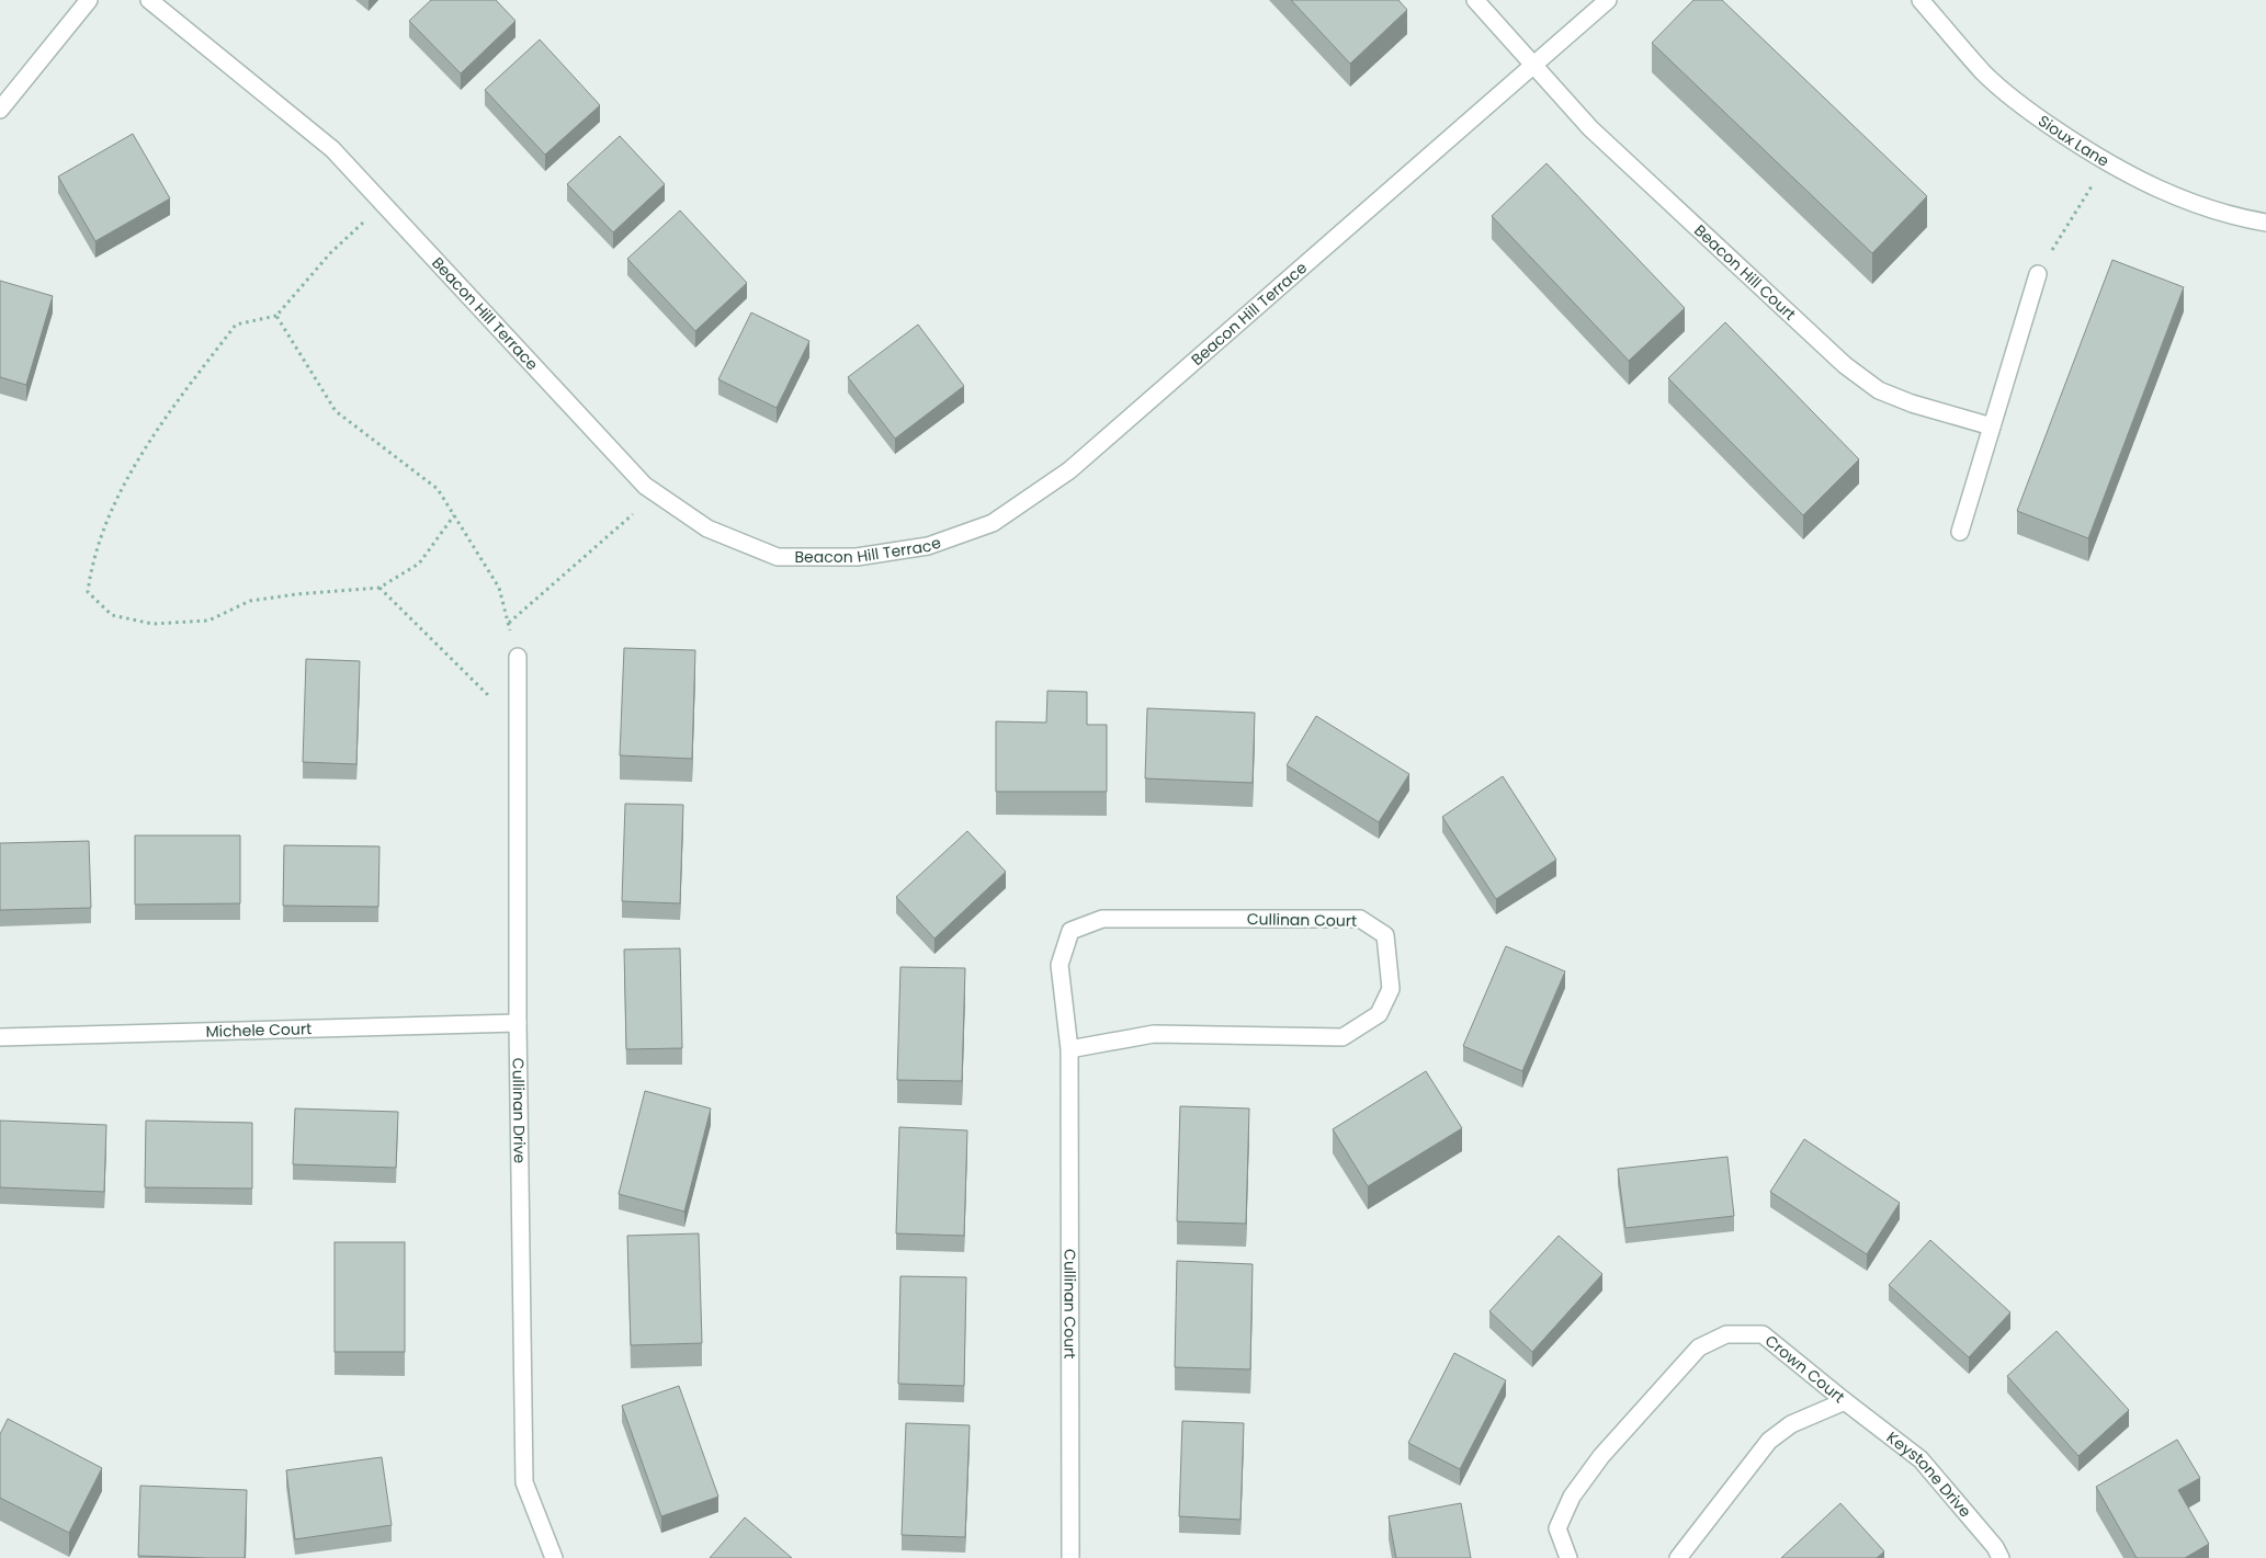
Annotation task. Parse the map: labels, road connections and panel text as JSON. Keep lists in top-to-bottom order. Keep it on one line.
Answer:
{"streets":{"street":["Sioux Lane","Beacon Hill Court","Beacon Hill Terrace","Cullinan Court","Michele Court","Cullinan Drive","Crown Court","Keystone Drive"]},"crossings":[["Beacon Hill Court","Beacon Hill Terrace"],["Michele Court","Cullinan Drive"],["Crown Court","Keystone Drive"]]}
